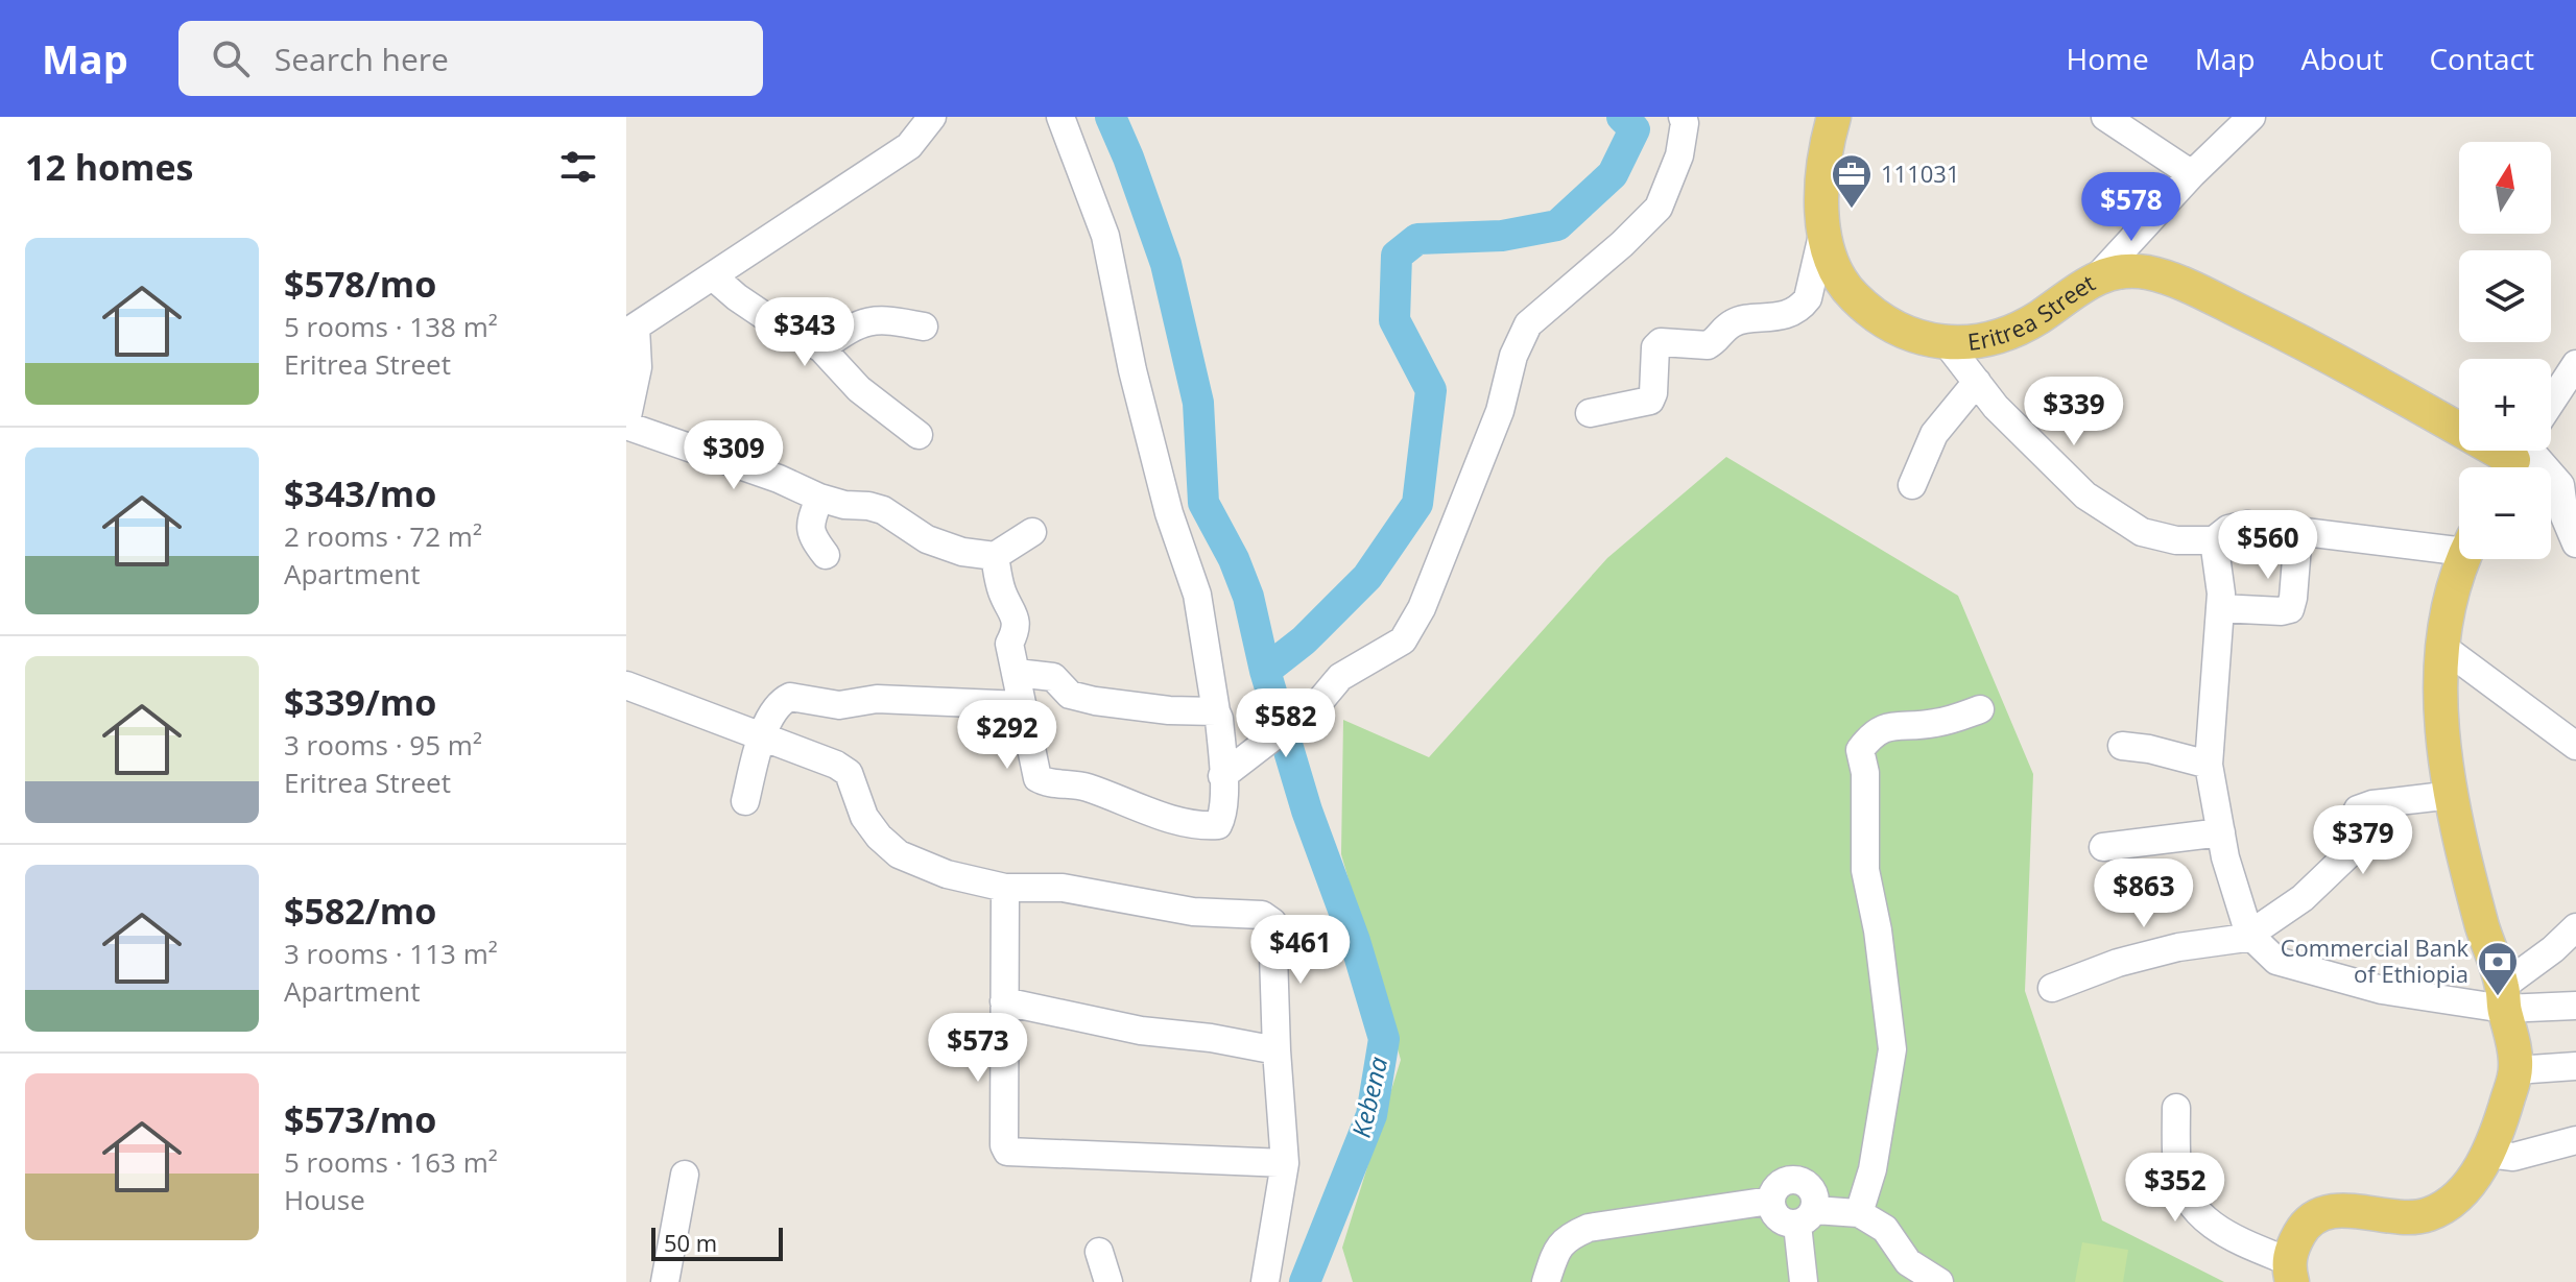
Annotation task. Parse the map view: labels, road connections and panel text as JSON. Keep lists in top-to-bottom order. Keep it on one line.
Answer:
{"streets":{"main road":["Eritrea Street"]},"water":["Kebena"],"places":{"office":["111031"],"bank":["Commercial Bank of Ethiopia"]},"scale_bar":"50 m","north":"top","page":{"header":"Map","search":"Search here","nav":["Home","Map","About","Contact"],"heading":"12 homes","map_buttons":["+","−"],"price":["$578","$343","$339","$309","$560","$582","$292","$379","$863","$461","$573","$352"],"list":[{"name":"$578/mo","note":"5 rooms · 138 m² · Eritrea Street"},{"name":"$343/mo","note":"2 rooms · 72 m² · Apartment"},{"name":"$339/mo","note":"3 rooms · 95 m² · Eritrea Street"},{"name":"$582/mo","note":"3 rooms · 113 m² · Apartment"},{"name":"$573/mo","note":"5 rooms · 163 m² · House"}],"scale":"50 m"}}
